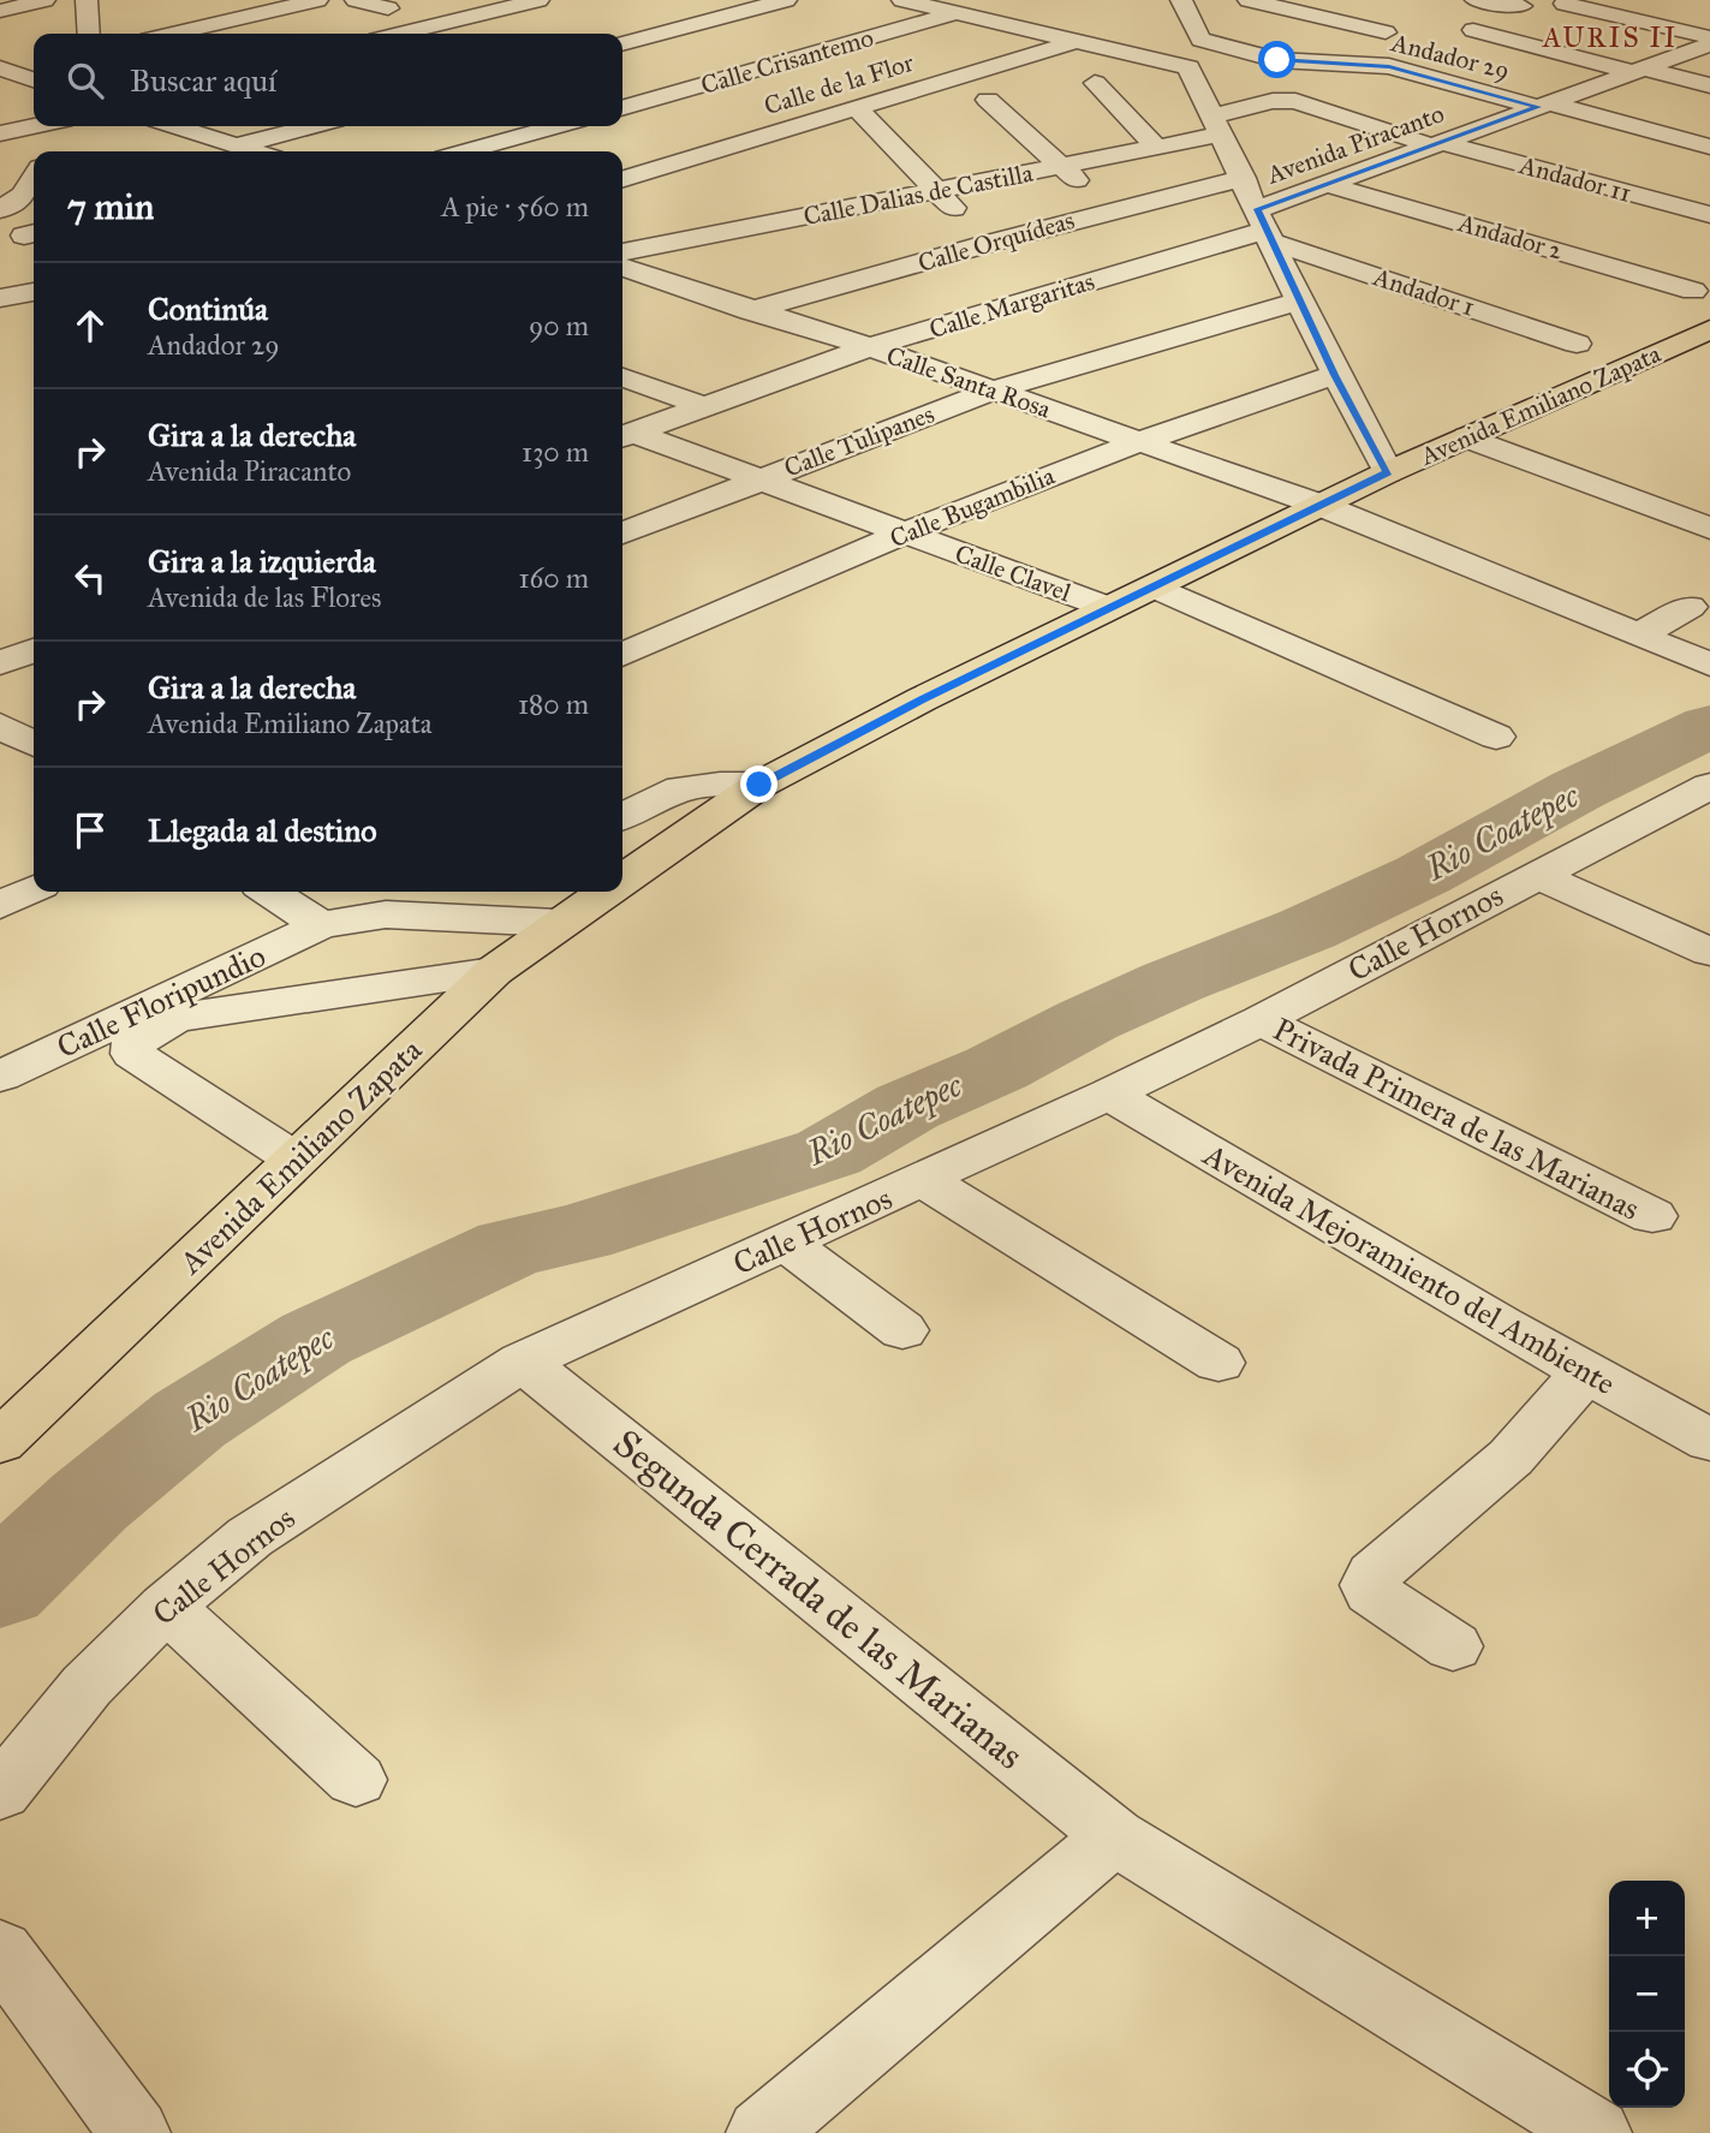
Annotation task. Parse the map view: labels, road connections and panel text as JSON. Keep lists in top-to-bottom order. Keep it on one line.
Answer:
{"streets":{"main road":["Avenida Emiliano Zapata"],"street":["Andador 29","Calle Crisantemo","Calle de la Flor","Avenida Piracanto","Andador 11","Calle Dalias de Castilla","Andador 2","Calle Orquídeas","Andador 1","Calle Margaritas","Calle Santa Rosa","Calle Tulipanes","Calle Bugambilia","Calle Clavel","Calle Hornos","Calle Floripundio","Privada Primera de las Marianas","Avenida Mejoramiento del Ambiente","Segunda Cerrada de las Marianas"]},"crossings":[["Andador 29","Avenida Piracanto"],["Avenida Piracanto","Andador 11"],["Avenida Piracanto","Andador 2"],["Avenida Piracanto","Andador 1"],["Avenida Piracanto","Calle Margaritas"],["Andador 11","Calle Dalias de Castilla"],["Calle Orquídeas","Calle Santa Rosa"],["Andador 1","Calle Margaritas"],["Calle Margaritas","Calle Santa Rosa"],["Calle Margaritas","Calle Clavel"],["Calle Santa Rosa","Avenida Emiliano Zapata"],["Calle Santa Rosa","Calle Tulipanes"],["Calle Santa Rosa","Calle Bugambilia"],["Avenida Emiliano Zapata","Calle Clavel"],["Calle Tulipanes","Calle Clavel"],["Calle Bugambilia","Calle Clavel"],["Calle Hornos","Privada Primera de las Marianas"],["Calle Hornos","Avenida Mejoramiento del Ambiente"],["Calle Hornos","Segunda Cerrada de las Marianas"]],"districts":["AURIS II"],"water":["Rio Coatepec"],"page":{"search":"Buscar aquí","heading":["7 min","A pie · 560 m"],"list":[["Continúa","Andador 29","90 m"],["Gira a la derecha","Avenida Piracanto","130 m"],["Gira a la izquierda","Avenida de las Flores","160 m"],["Gira a la derecha","Avenida Emiliano Zapata","180 m"],"Llegada al destino"],"map_buttons":["+","−"]}}
